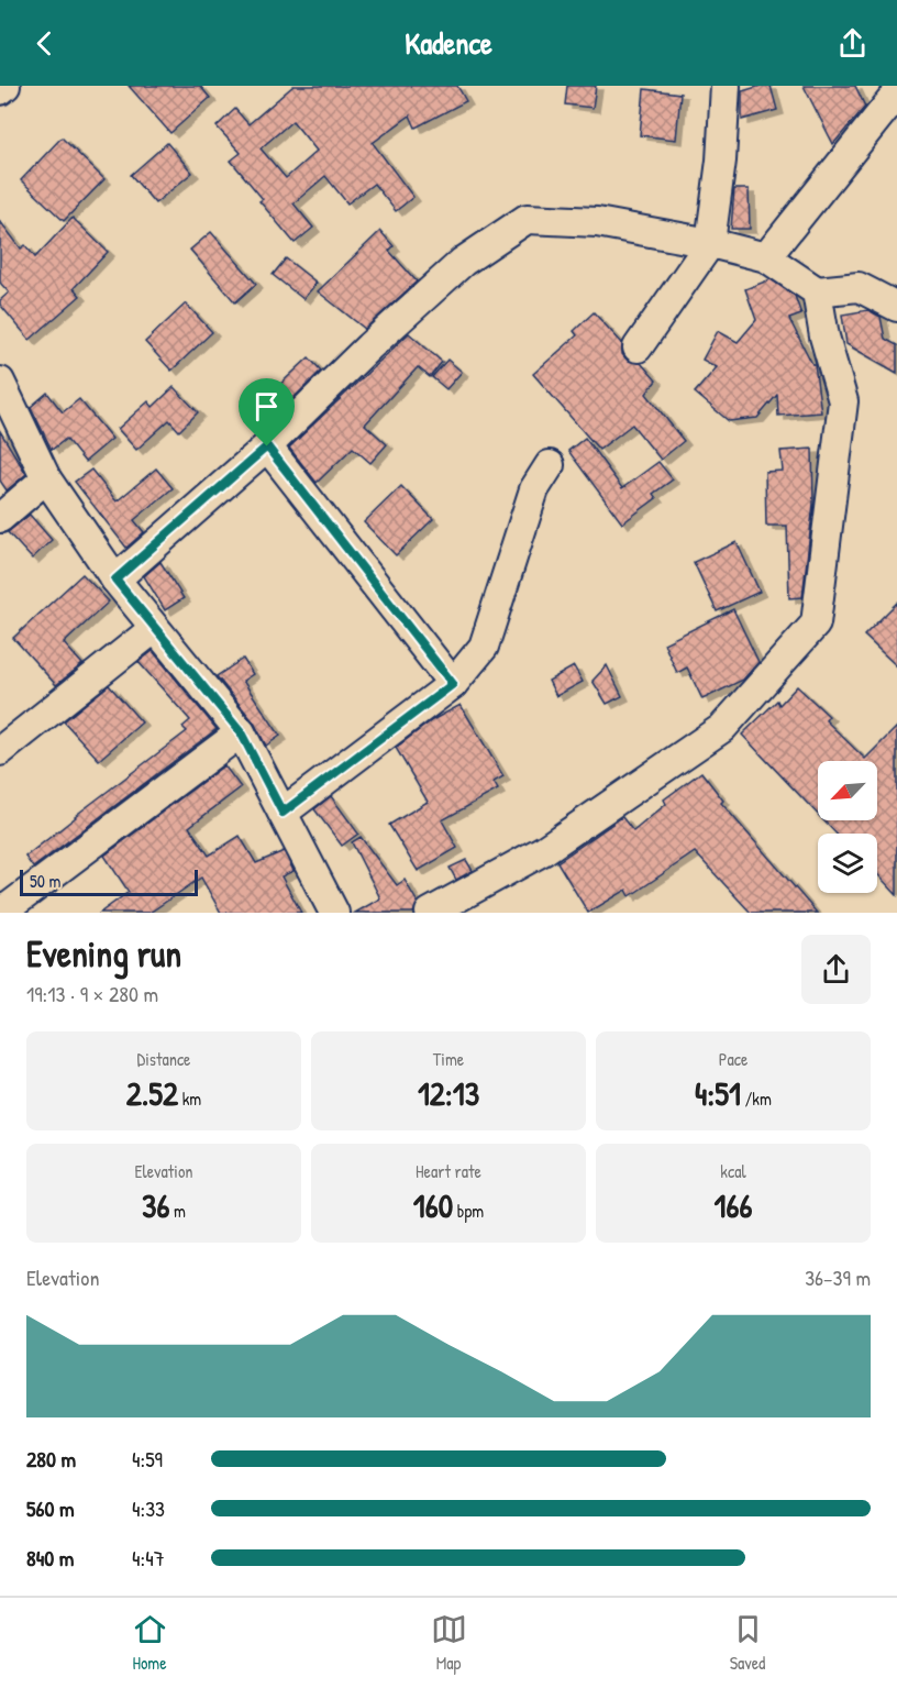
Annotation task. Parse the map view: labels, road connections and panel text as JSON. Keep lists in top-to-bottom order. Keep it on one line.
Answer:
{"scale_bar":"50 m","north":"bottom left","page":{"header":"Kadence","scale":"50 m","heading":["Evening run","19:13 · 9 × 280 m"],"stats":[["Distance","2.52 km"],["Time","12:13"],["Pace","4:51 /km"],["Elevation","36 m"],["Heart rate","160 bpm"],["kcal","166"]],"chart":["Elevation","36–39 m"],"list":[{"name":"280 m","note":"4:59"},{"name":"560 m","note":"4:33"},{"name":"840 m","note":"4:47"}],"tabs":["Home","Map","Saved"]}}
